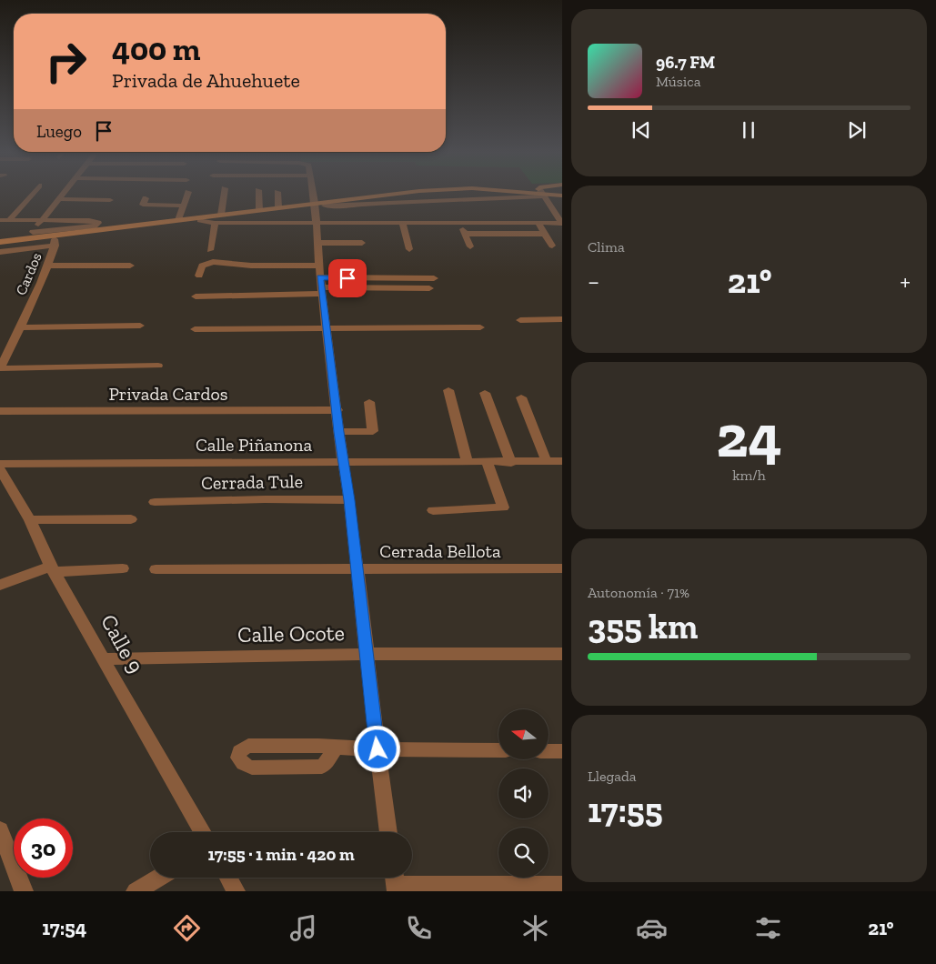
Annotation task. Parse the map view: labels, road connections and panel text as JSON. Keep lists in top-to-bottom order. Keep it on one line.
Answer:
{"streets":{"street":["Cardos","Privada Cardos","Calle Piñanona","Cerrada Tule","Cerrada Bellota","Calle Ocote","Calle 9"]},"crossings":[["Calle Ocote","Calle 9"]],"north":"left","page":{"turn":["400 m","Privada de Ahuehuete"],"song":["96.7 FM","Música"],"then":"Luego","tile":["Clima",["24","km/h"],["Autonomía · 71%","355 km"],["Llegada","17:55"]],"heat":["−","21°","+"],"limit":"30","trip":"17:55 · 1 min · 420 m","tabs":["17:54","21°"]}}
